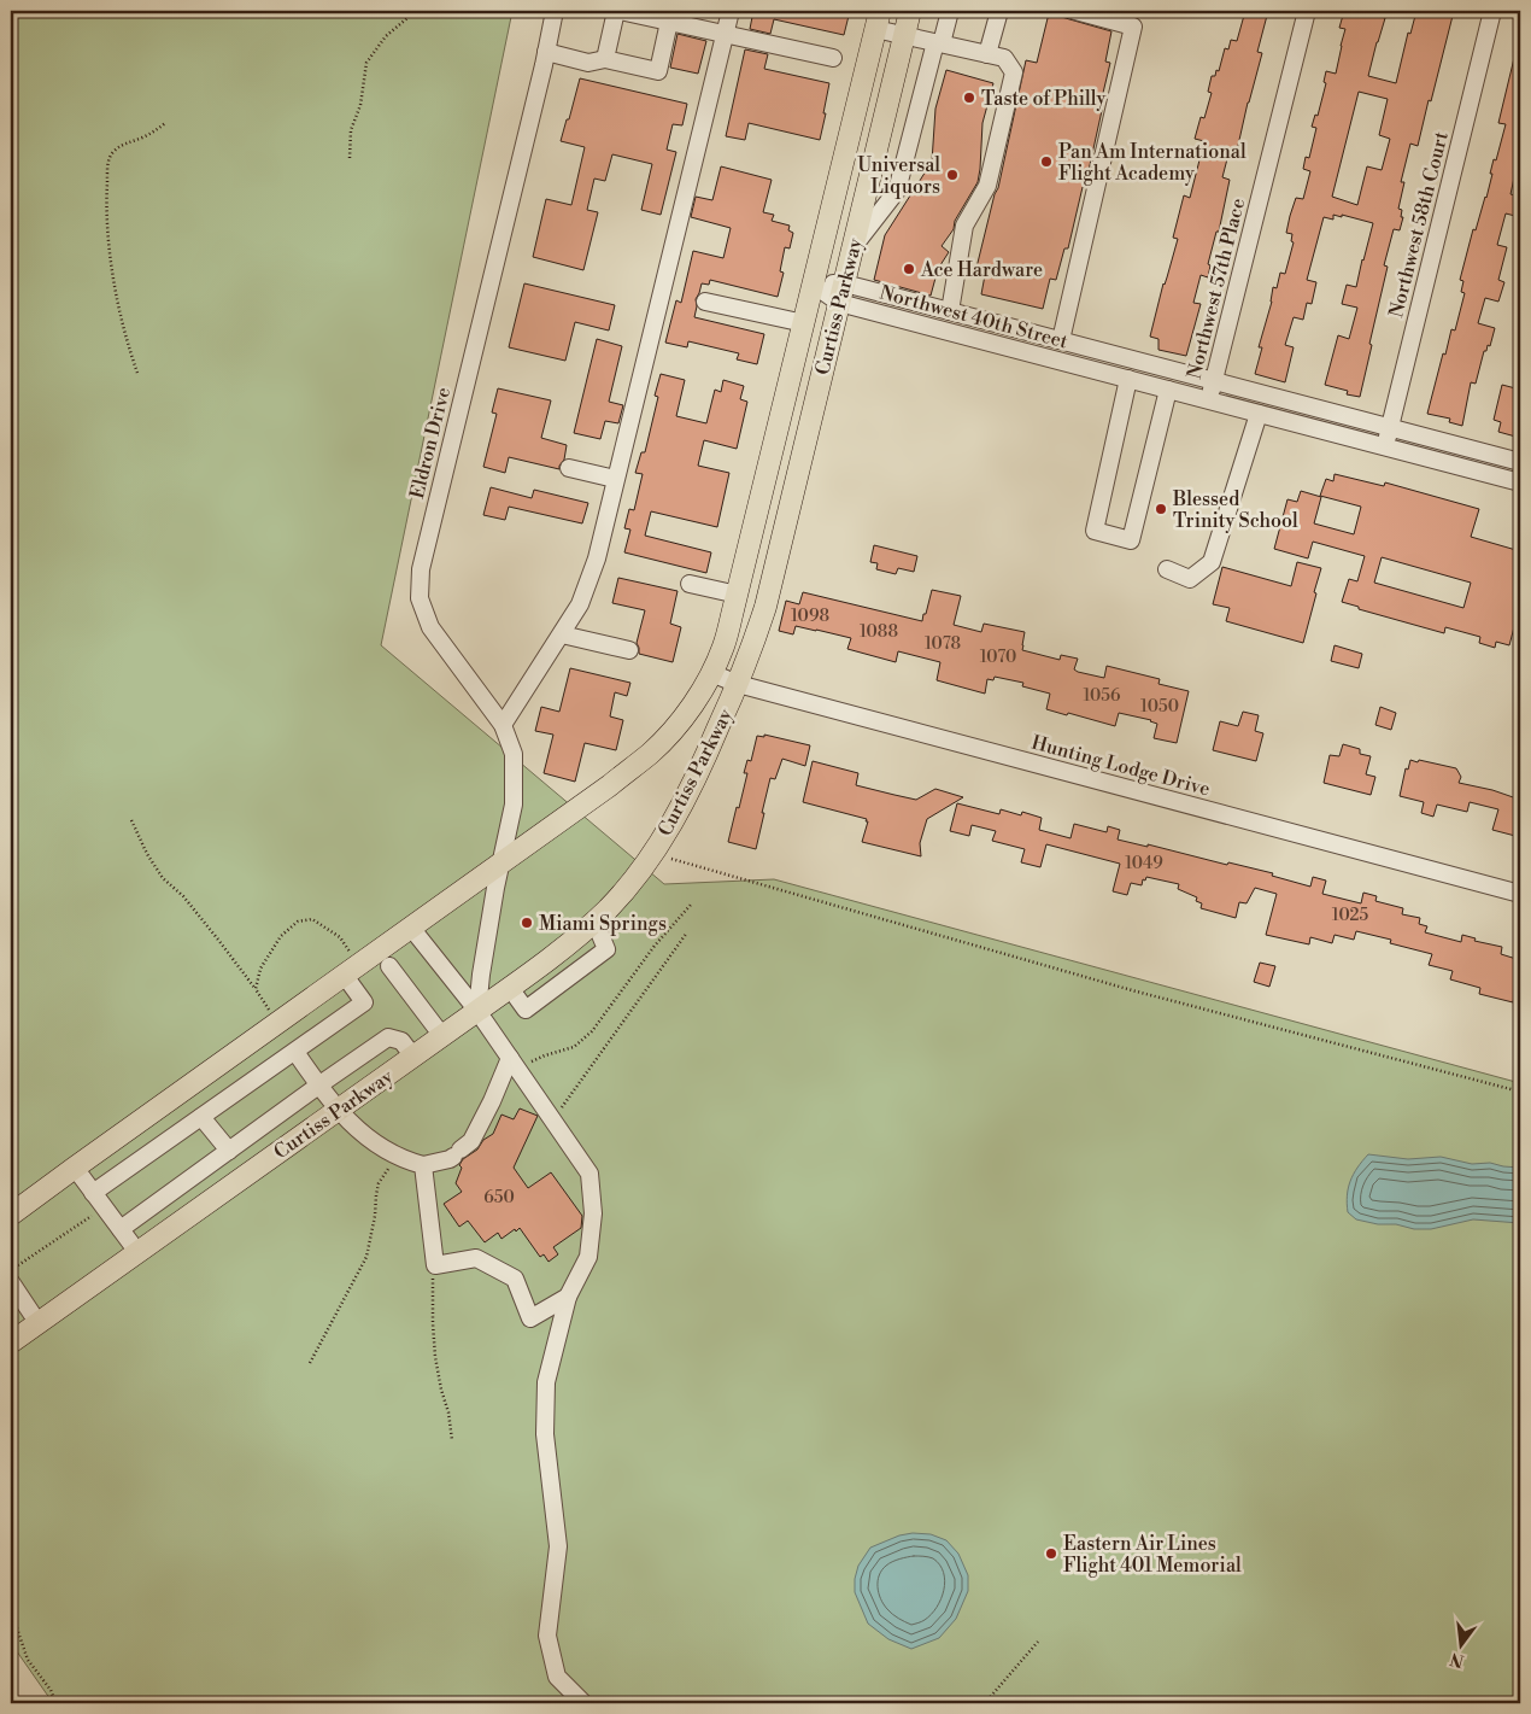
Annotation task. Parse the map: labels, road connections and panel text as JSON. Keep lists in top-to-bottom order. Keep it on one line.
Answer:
{"streets":{"main road":["Curtiss Parkway"],"street":["Northwest 58th Court","Northwest 57th Place","Northwest 40th Street","Eldron Drive","Hunting Lodge Drive"]},"crossings":[["Northwest 58th Court","Northwest 40th Street"],["Northwest 57th Place","Northwest 40th Street"],["Curtiss Parkway","Northwest 40th Street"],["Curtiss Parkway","Eldron Drive"],["Curtiss Parkway","Hunting Lodge Drive"]],"places":["Taste of Philly","Pan Am International Flight Academy","Universal Liquors","Ace Hardware","Blessed Trinity School","Miami Springs","Eastern Air Lines Flight 401 Memorial"],"house_numbers":["1098","1088","1078","1070","1056","1050","1049","1025","650"],"north":"bottom"}
